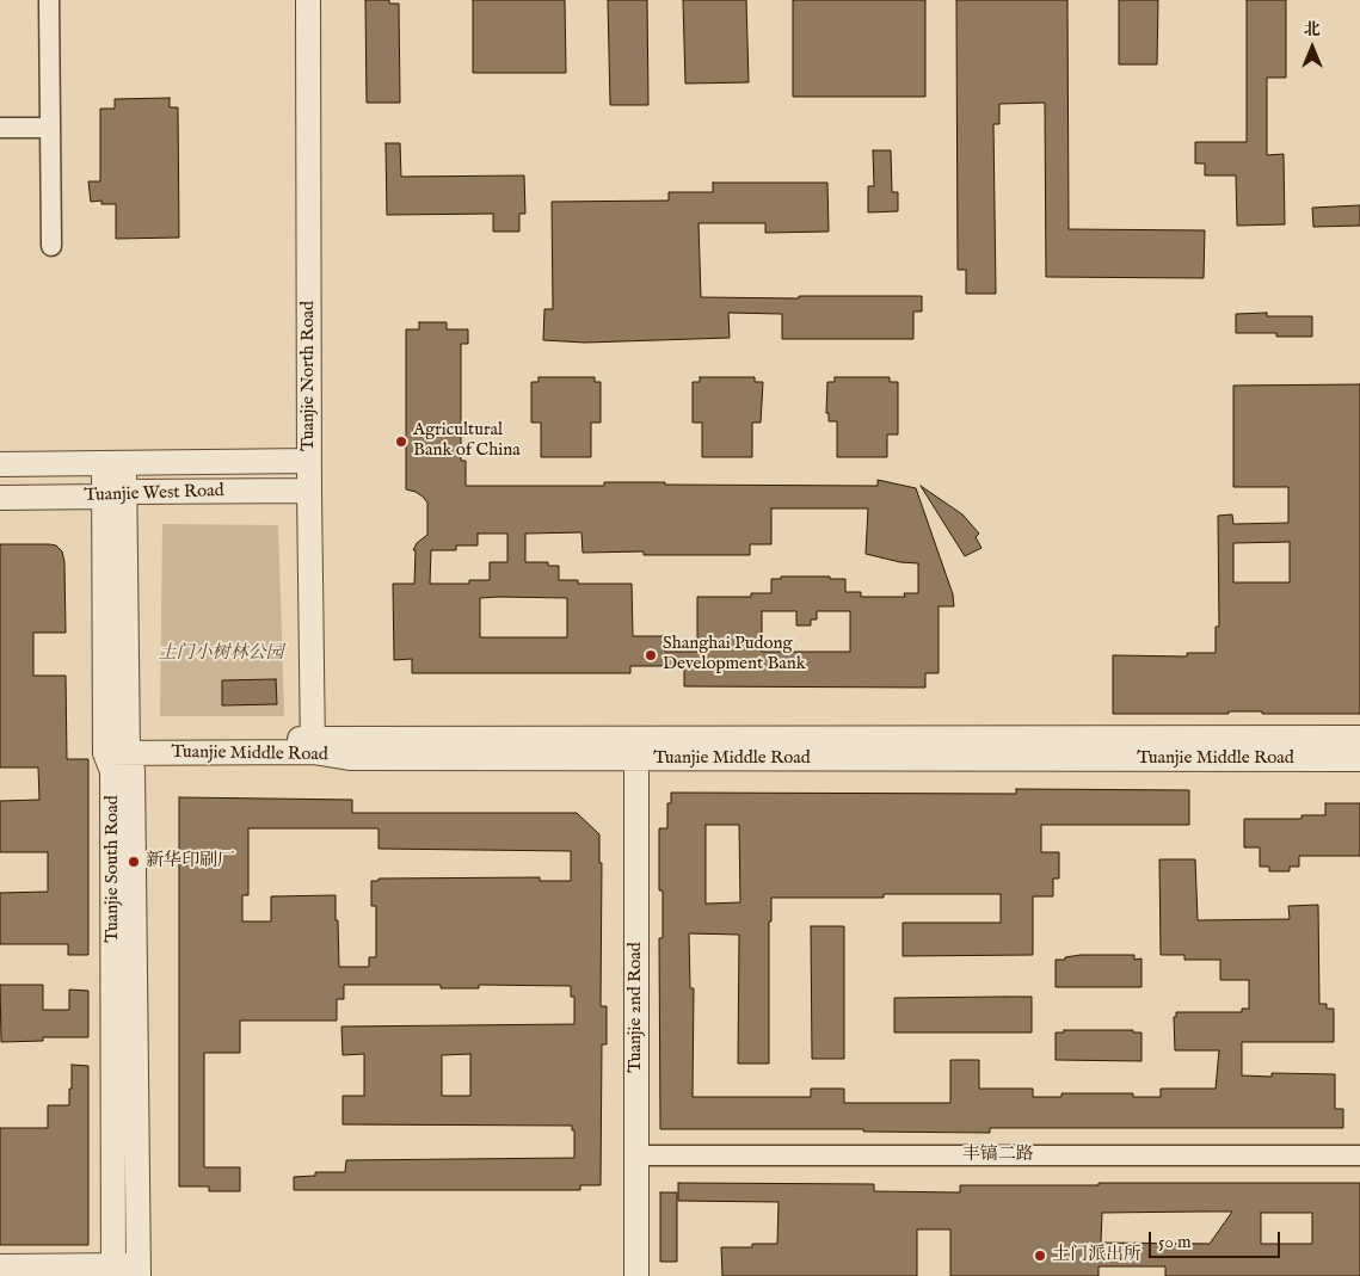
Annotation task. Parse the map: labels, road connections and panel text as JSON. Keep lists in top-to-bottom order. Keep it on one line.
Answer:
{"streets":{"street":["Tuanjie North Road","Tuanjie West Road","Tuanjie Middle Road","Tuanjie South Road","Tuanjie 2nd Road","丰镐二路"]},"crossings":[["Tuanjie North Road","Tuanjie West Road"],["Tuanjie North Road","Tuanjie Middle Road"],["Tuanjie West Road","Tuanjie South Road"],["Tuanjie Middle Road","Tuanjie South Road"],["Tuanjie Middle Road","Tuanjie 2nd Road"],["Tuanjie 2nd Road","丰镐二路"]],"parks":["土门小树林公园"],"places":["Agricultural Bank of China","Shanghai Pudong Development Bank","新华印刷厂","土门派出所"],"scale_bar":"50 m","north":"top"}
